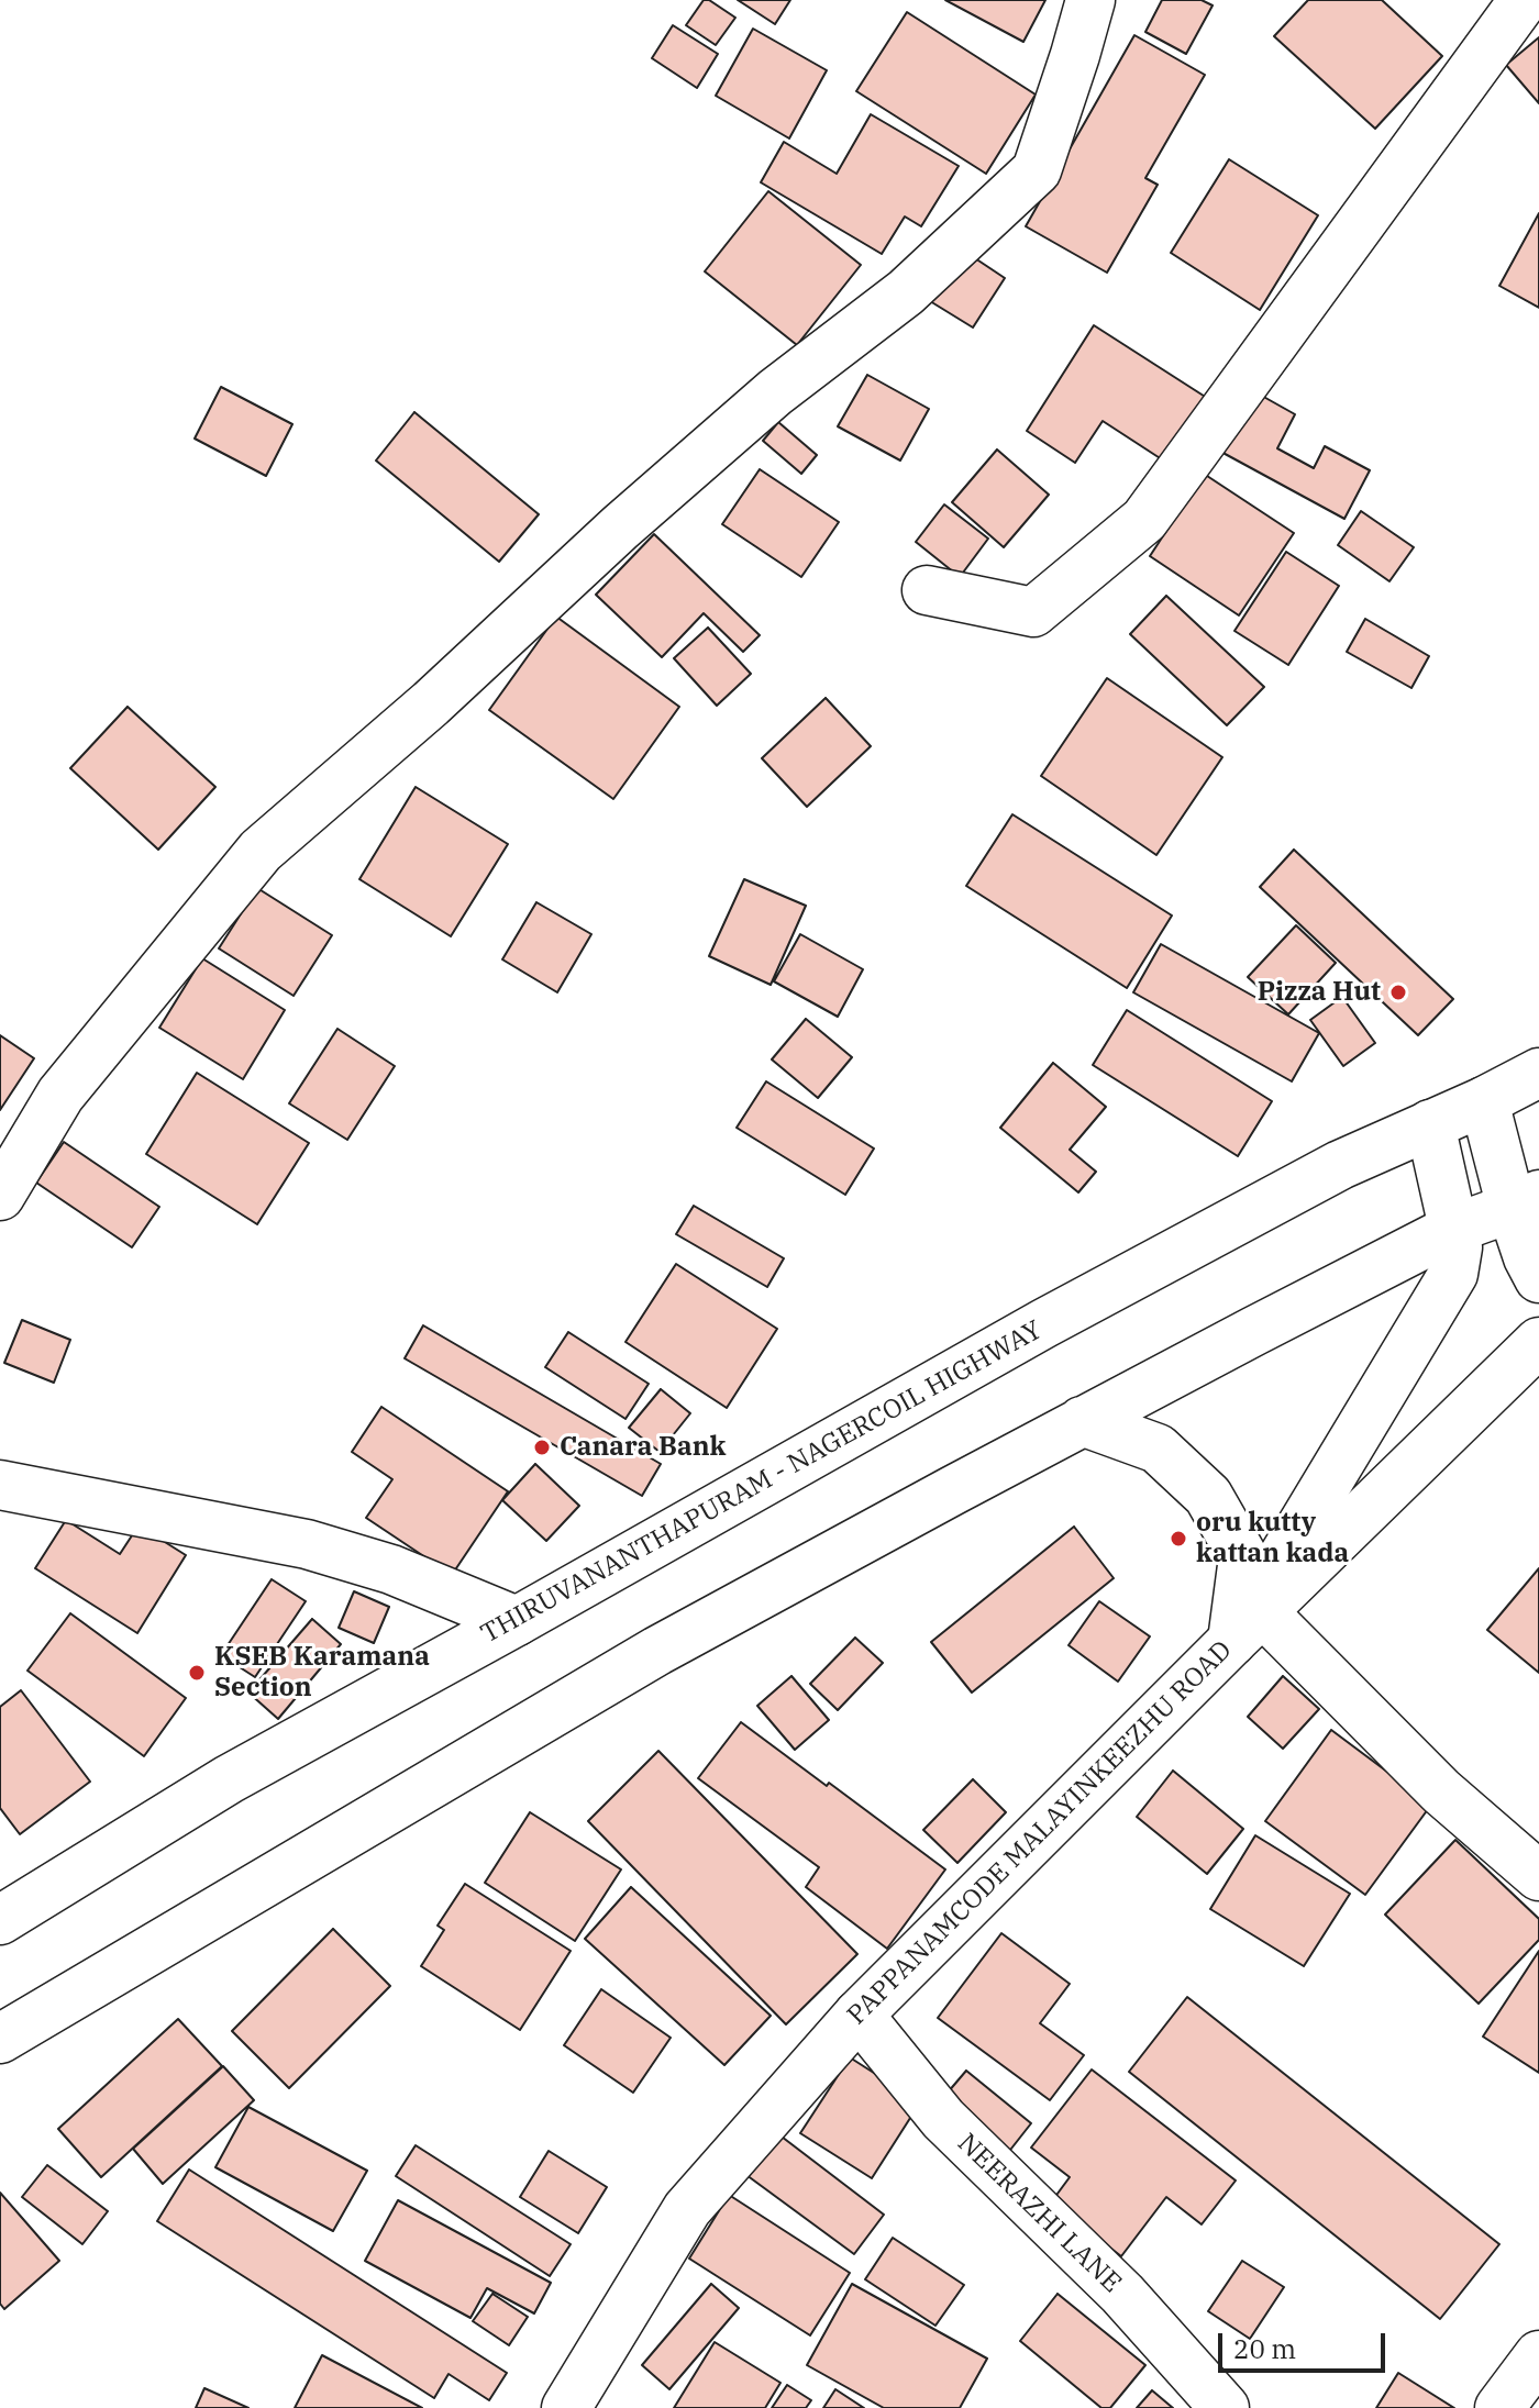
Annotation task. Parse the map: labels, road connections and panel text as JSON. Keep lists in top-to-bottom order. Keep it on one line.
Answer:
{"streets":{"main road":["THIRUVANANTHAPURAM - NAGERCOIL HIGHWAY","PAPPANAMCODE MALAYINKEEZHU ROAD","NEERAZHI LANE"]},"crossings":[["THIRUVANANTHAPURAM - NAGERCOIL HIGHWAY","PAPPANAMCODE MALAYINKEEZHU ROAD"],["PAPPANAMCODE MALAYINKEEZHU ROAD","NEERAZHI LANE"]],"places":["Pizza Hut","Canara Bank","oru kutty kattan kada","KSEB Karamana Section"],"scale_bar":"20 m"}
